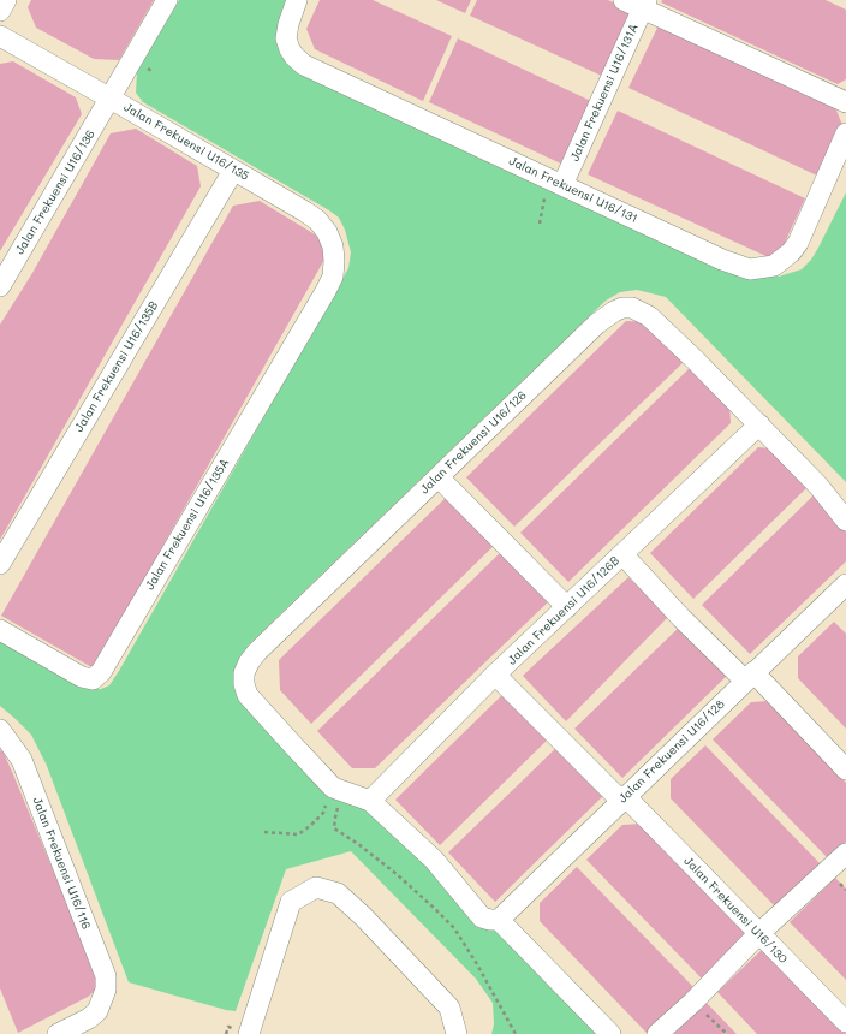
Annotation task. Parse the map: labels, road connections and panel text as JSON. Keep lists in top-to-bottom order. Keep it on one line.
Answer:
{"streets":{"street":["Jalan Frekuensi U16/131A","Jalan Frekuensi U16/135","Jalan Frekuensi U16/131","Jalan Frekuensi U16/136","Jalan Frekuensi U16/135B","Jalan Frekuensi U16/126","Jalan Frekuensi U16/135A","Jalan Frekuensi U16/126B","Jalan Frekuensi U16/128","Jalan Frekuensi U16/116","Jalan Frekuensi U16/130"]},"crossings":[["Jalan Frekuensi U16/131A","Jalan Frekuensi U16/131"],["Jalan Frekuensi U16/135","Jalan Frekuensi U16/136"],["Jalan Frekuensi U16/135","Jalan Frekuensi U16/135B"],["Jalan Frekuensi U16/135","Jalan Frekuensi U16/135A"],["Jalan Frekuensi U16/126","Jalan Frekuensi U16/126B"],["Jalan Frekuensi U16/126B","Jalan Frekuensi U16/130"],["Jalan Frekuensi U16/128","Jalan Frekuensi U16/130"]]}
